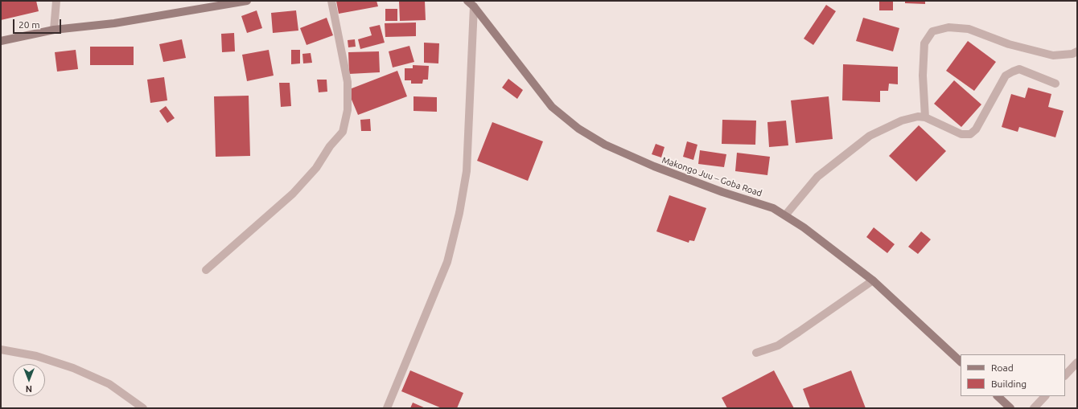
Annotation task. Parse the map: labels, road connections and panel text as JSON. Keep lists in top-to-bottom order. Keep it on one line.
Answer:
{"streets":{"street":["Makongo Juu – Goba Road"]},"legend":["Road","Building"],"scale_bar":"20 m","north":"bottom"}
